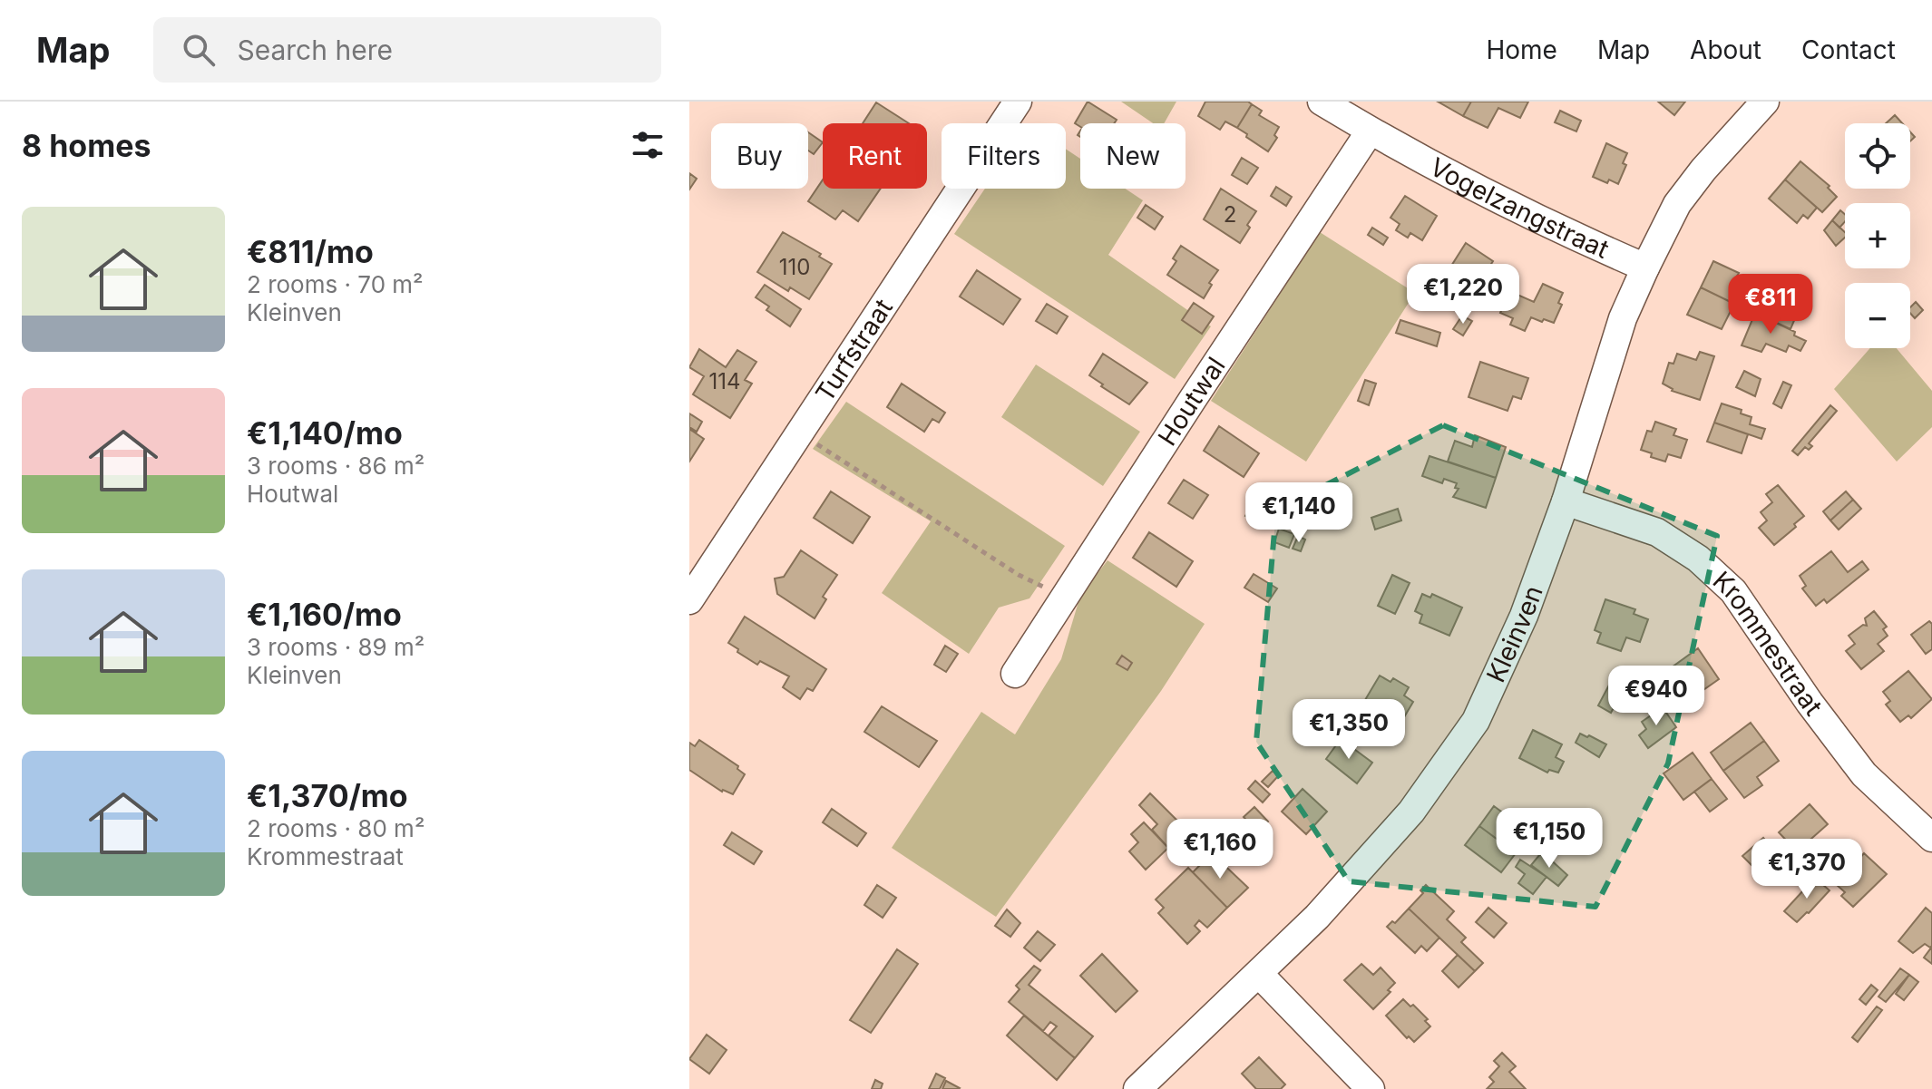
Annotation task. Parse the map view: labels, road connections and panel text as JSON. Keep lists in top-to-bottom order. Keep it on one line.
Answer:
{"streets":{"street":["Vogelzangstraat","Turfstraat","Houtwal","Kleinven","Krommestraat"]},"crossings":[["Vogelzangstraat","Houtwal"],["Vogelzangstraat","Kleinven"],["Kleinven","Krommestraat"]],"house_numbers":["2","110","114"],"page":{"header":"Map","search":"Search here","nav":["Home","Map","About","Contact"],"heading":"8 homes","map_buttons":["+","−"],"chip":["Buy","Rent","Filters","New"],"list":[{"name":"€811/mo","note":"2 rooms · 70 m² · Kleinven"},{"name":"€1,140/mo","note":"3 rooms · 86 m² · Houtwal"},{"name":"€1,160/mo","note":"3 rooms · 89 m² · Kleinven"},{"name":"€1,370/mo","note":"2 rooms · 80 m² · Krommestraat"}],"price":["€1,220","€811","€1,140","€940","€1,350","€1,150","€1,160","€1,370"]}}
